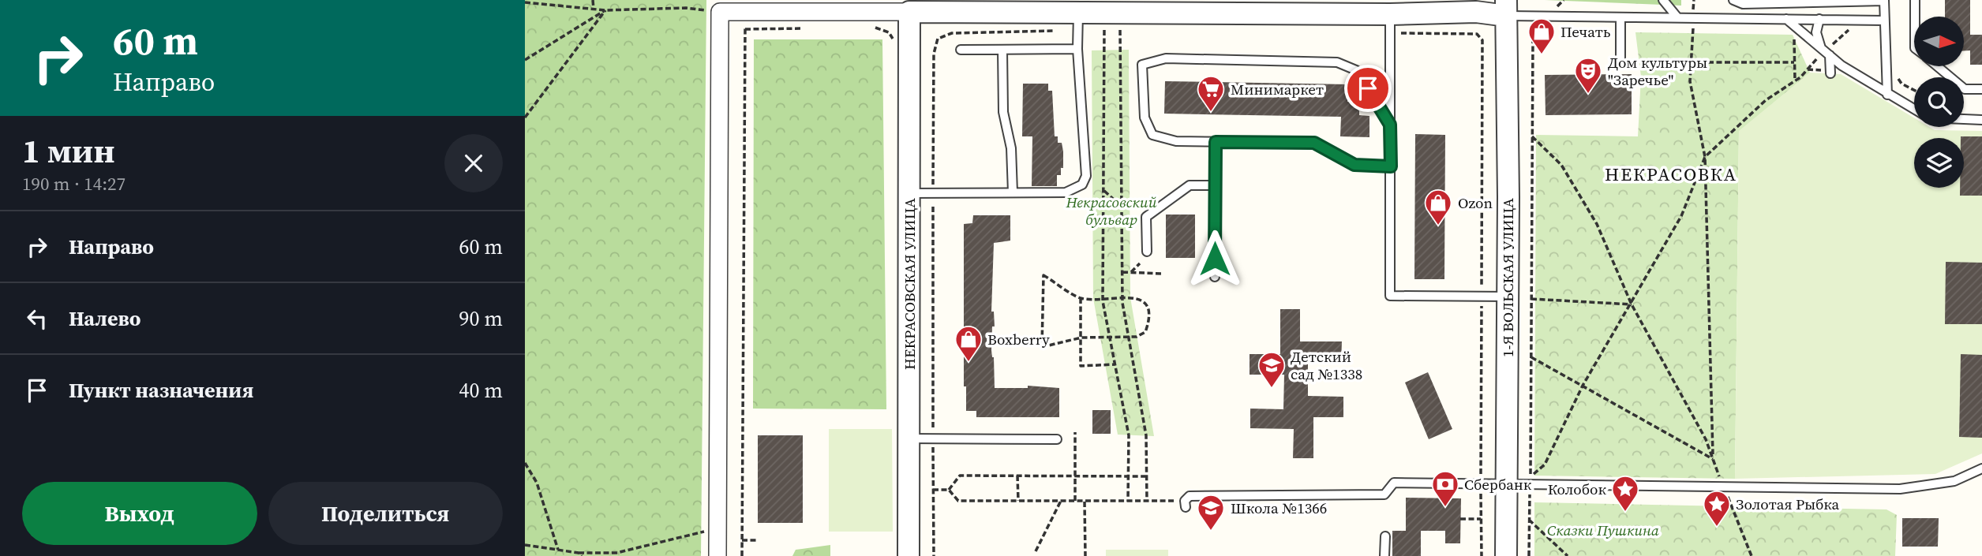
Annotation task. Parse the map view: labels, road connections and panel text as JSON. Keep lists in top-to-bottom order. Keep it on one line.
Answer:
{"streets":{"street":["1-Я ВОЛЬСКАЯ УЛИЦА","НЕКРАСОВСКАЯ УЛИЦА"]},"districts":["НЕКРАСОВКА"],"parks":["Некрасовский бульвар","Сказки Пушкина"],"places":{"shop":["Печать","Ozon","Boxberry"],"theatre":["Дом культуры \"Заречье\""],"supermarket":["Минимаркет"],"school or university":["Детский сад №1338","Школа №1366"],"bank":["Сбербанк"],"place":["Колобок","Золотая Рыбка"]},"north":"right","page":{"turn":["60 m","Направо"],"heading":["1 мин","190 m · 14:27"],"list":[{"name":"Направо","value":"60 m"},{"name":"Налево","value":"90 m"},{"name":"Пункт назначения","value":"40 m"}],"buttons":["Выход","Поделиться"]}}
